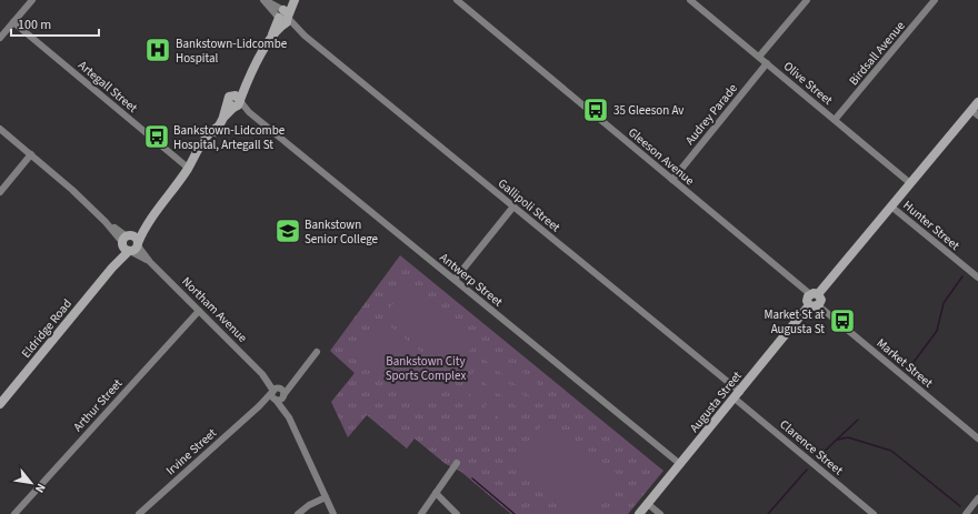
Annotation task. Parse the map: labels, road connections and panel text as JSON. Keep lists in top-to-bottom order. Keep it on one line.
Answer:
{"streets":{"street":["Birdsall Avenue","Olive Street","Artegall Street","Audrey Parade","Gleeson Avenue","Gallipoli Street","Hunter Street","Antwerp Street","Northam Avenue","Eldridge Road","Market Street","Augusta Street","Arthur Street","Clarence Street","Irvine Street"]},"crossings":[["Birdsall Avenue","Olive Street"],["Olive Street","Audrey Parade"],["Artegall Street","Eldridge Road"],["Audrey Parade","Gleeson Avenue"],["Gallipoli Street","Eldridge Road"],["Gallipoli Street","Augusta Street"],["Gallipoli Street","Clarence Street"],["Antwerp Street","Eldridge Road"],["Antwerp Street","Augusta Street"],["Northam Avenue","Eldridge Road"],["Northam Avenue","Arthur Street"],["Northam Avenue","Irvine Street"],["Market Street","Augusta Street"],["Augusta Street","Clarence Street"]],"parks":["Bankstown City Sports Complex"],"places":{"hospital":["Bankstown-Lidcombe Hospital"],"bus stop":["35 Gleeson Av","Bankstown-Lidcombe Hospital, Artegall St","Market St at Augusta St"],"school or university":["Bankstown Senior College"]},"scale_bar":"100 m","north":"bottom right"}
